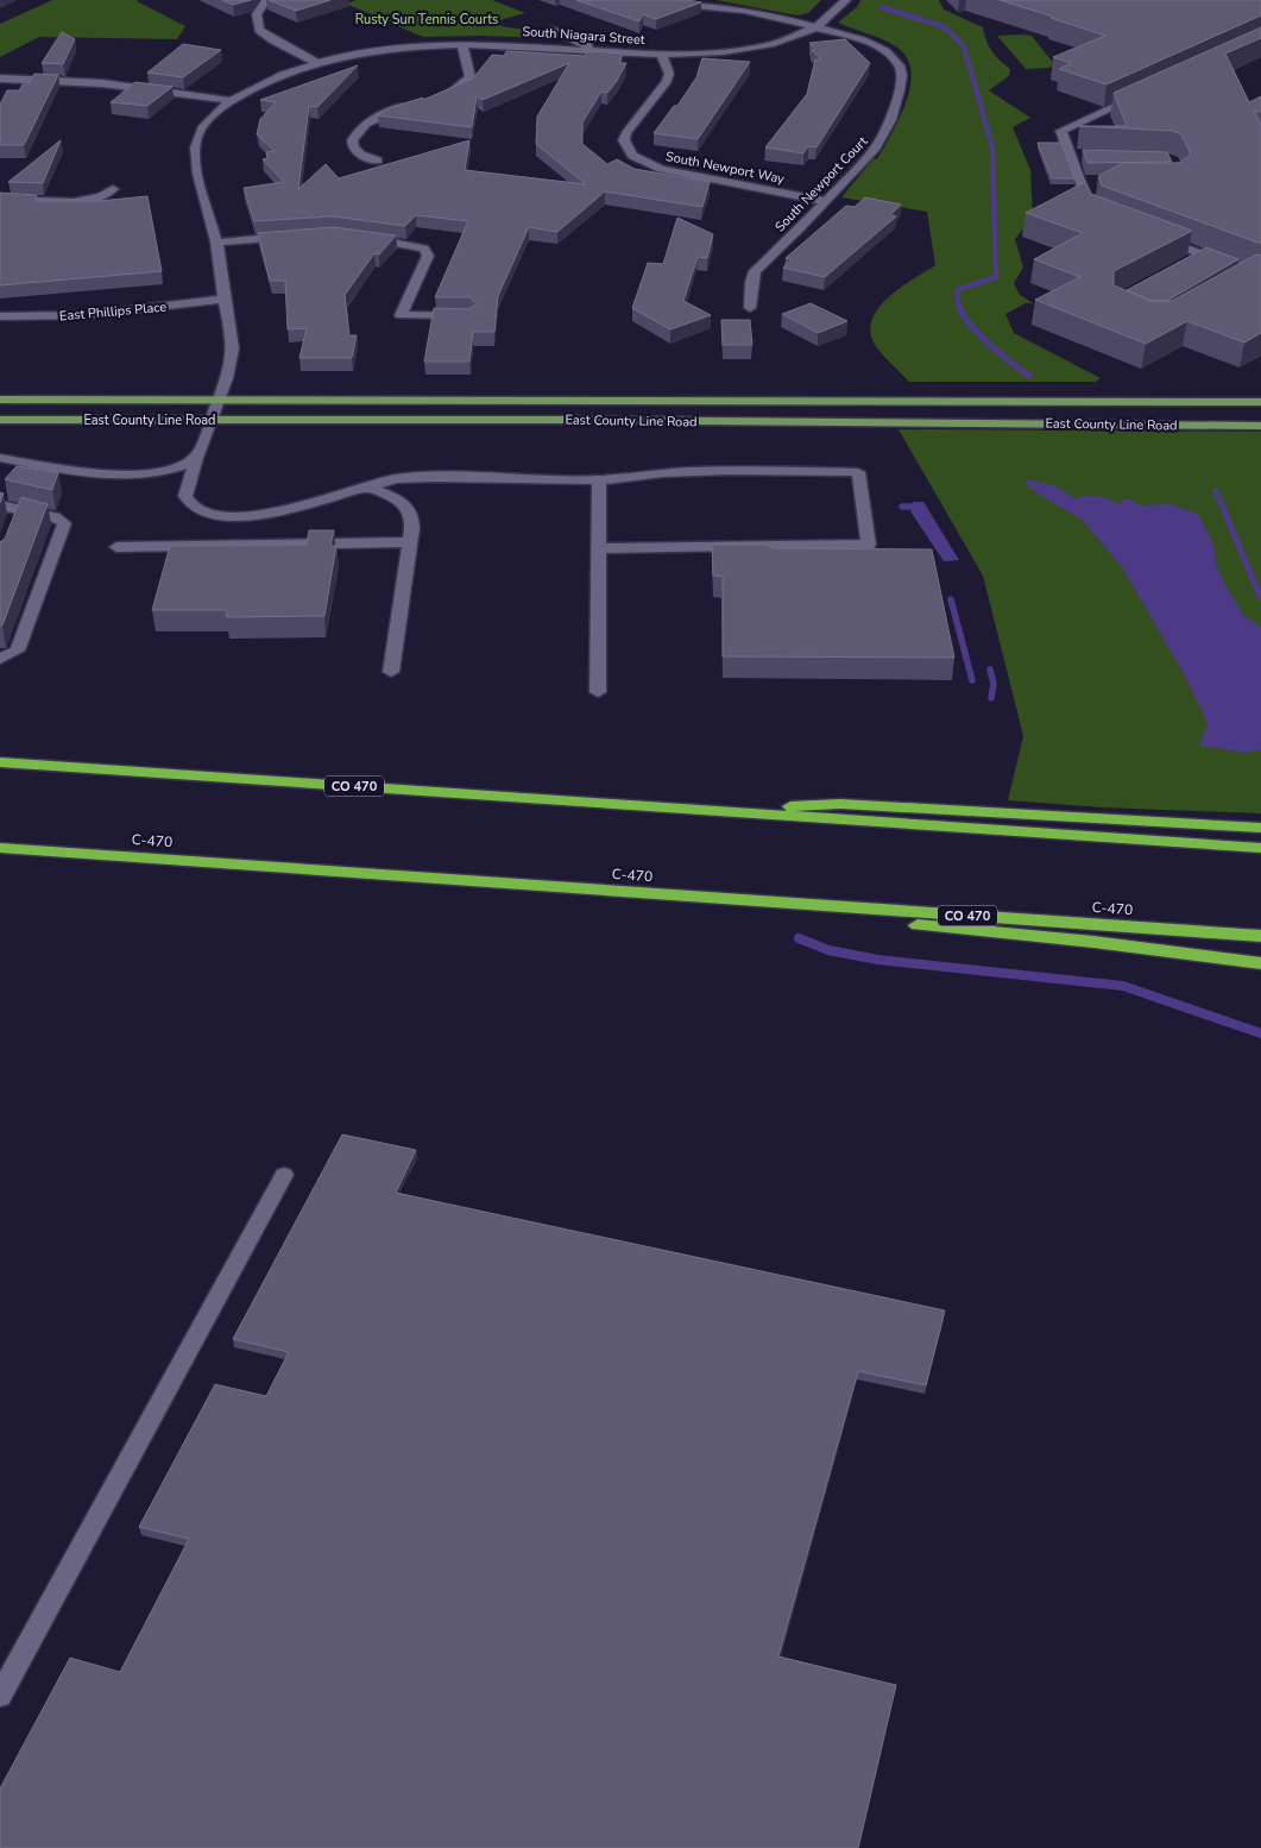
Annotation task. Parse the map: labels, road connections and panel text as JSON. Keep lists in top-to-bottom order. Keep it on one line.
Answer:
{"streets":{"highway":["CO 470","C-470"],"main road":["East County Line Road"],"street":["South Niagara Street","South Newport Way","South Newport Court","East Phillips Place"]},"crossings":[["South Niagara Street","South Newport Way"],["South Niagara Street","South Newport Court"],["South Niagara Street","East Phillips Place"],["South Niagara Street","East County Line Road"],["South Newport Way","South Newport Court"]],"parks":["Rusty Sun Tennis Courts"]}
